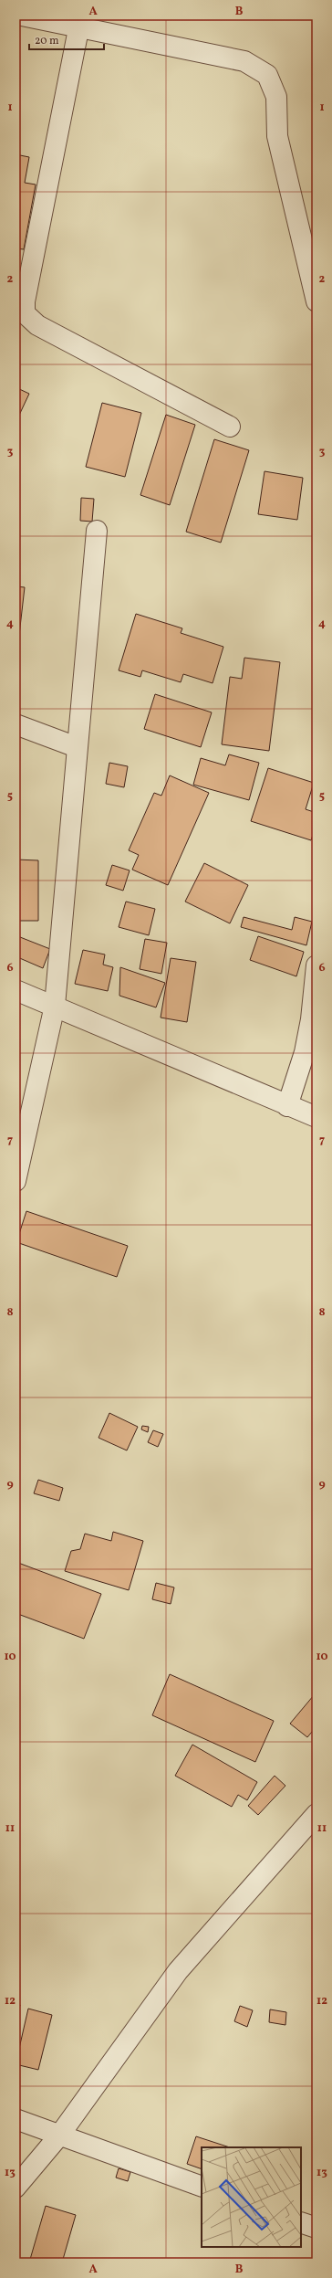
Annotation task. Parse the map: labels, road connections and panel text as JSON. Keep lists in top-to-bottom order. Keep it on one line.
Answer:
{"scale_bar":"20 m","grid":{"columns":["A","B"],"rows":["1","2","3","4","5","6","7","8","9","10","11","12","13"]}}
